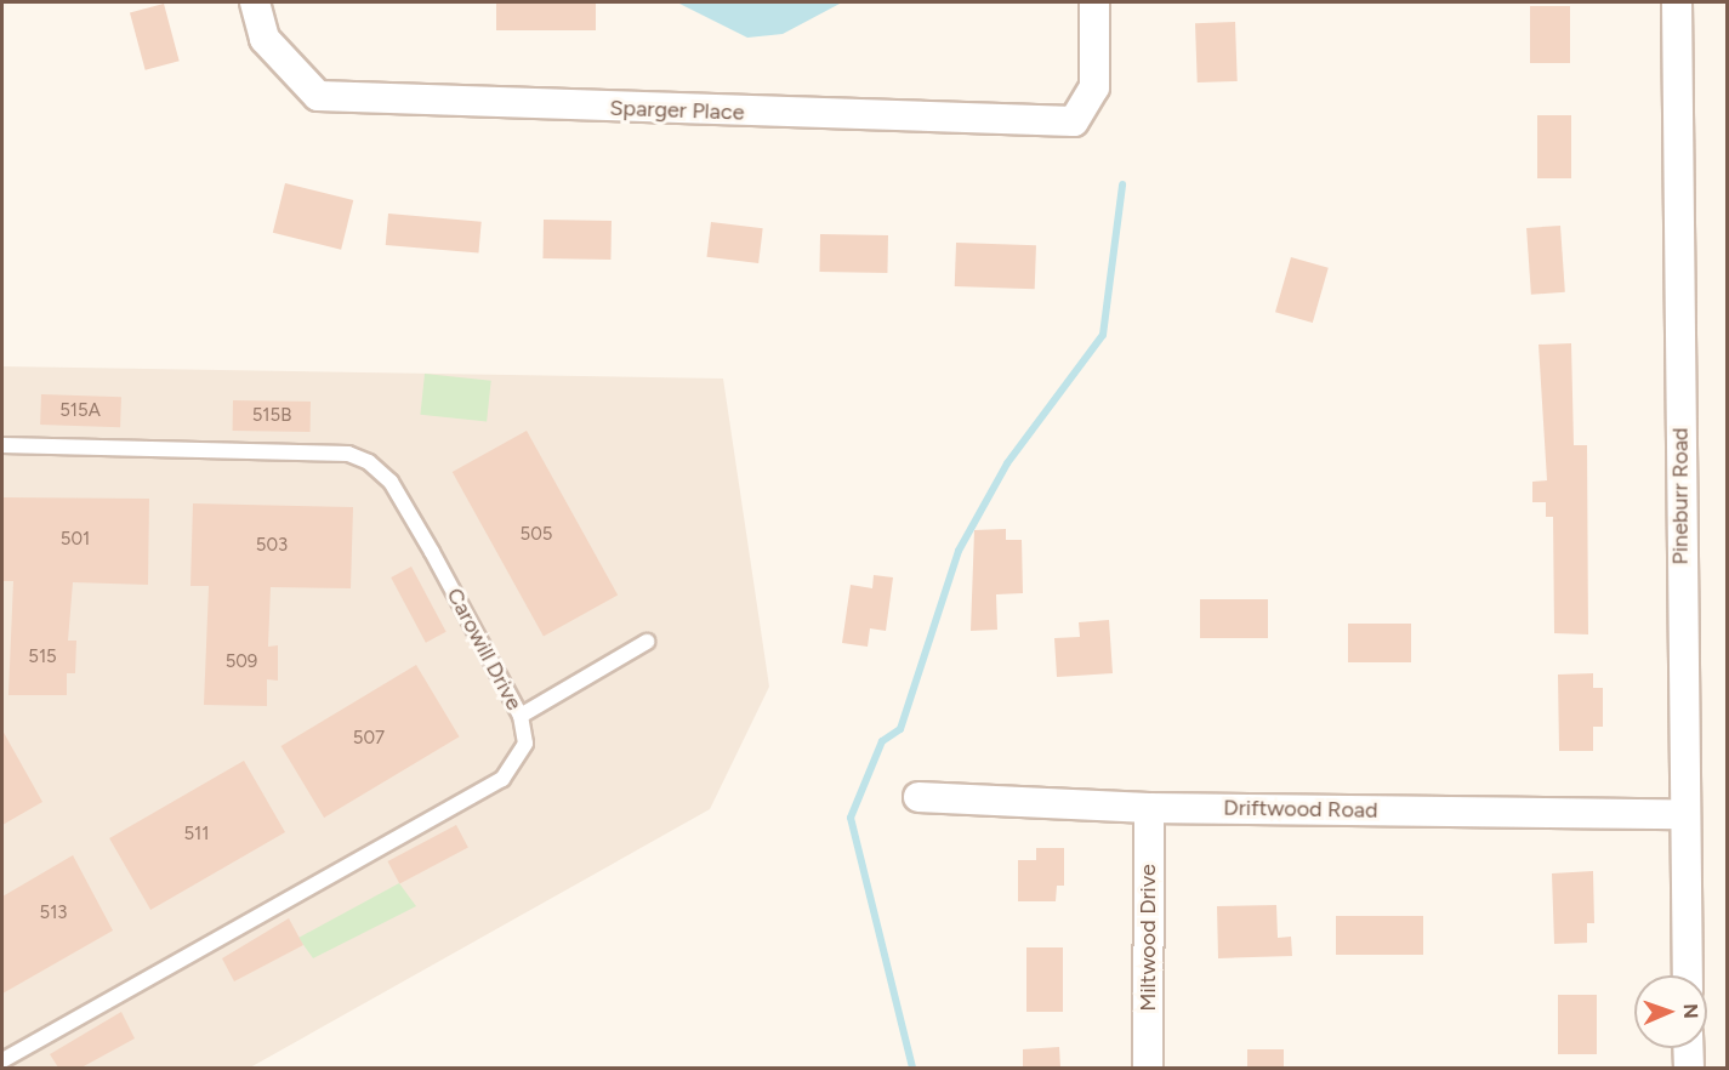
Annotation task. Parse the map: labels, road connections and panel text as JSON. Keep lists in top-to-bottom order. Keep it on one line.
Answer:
{"streets":{"street":["Sparger Place","Pineburr Road","Driftwood Road","Miltwood Drive"],"lane":["Carowill Drive"]},"crossings":[["Pineburr Road","Driftwood Road"],["Driftwood Road","Miltwood Drive"]],"house_numbers":["515A","515B","505","501","503","515","509","507","511","513"],"north":"right"}
